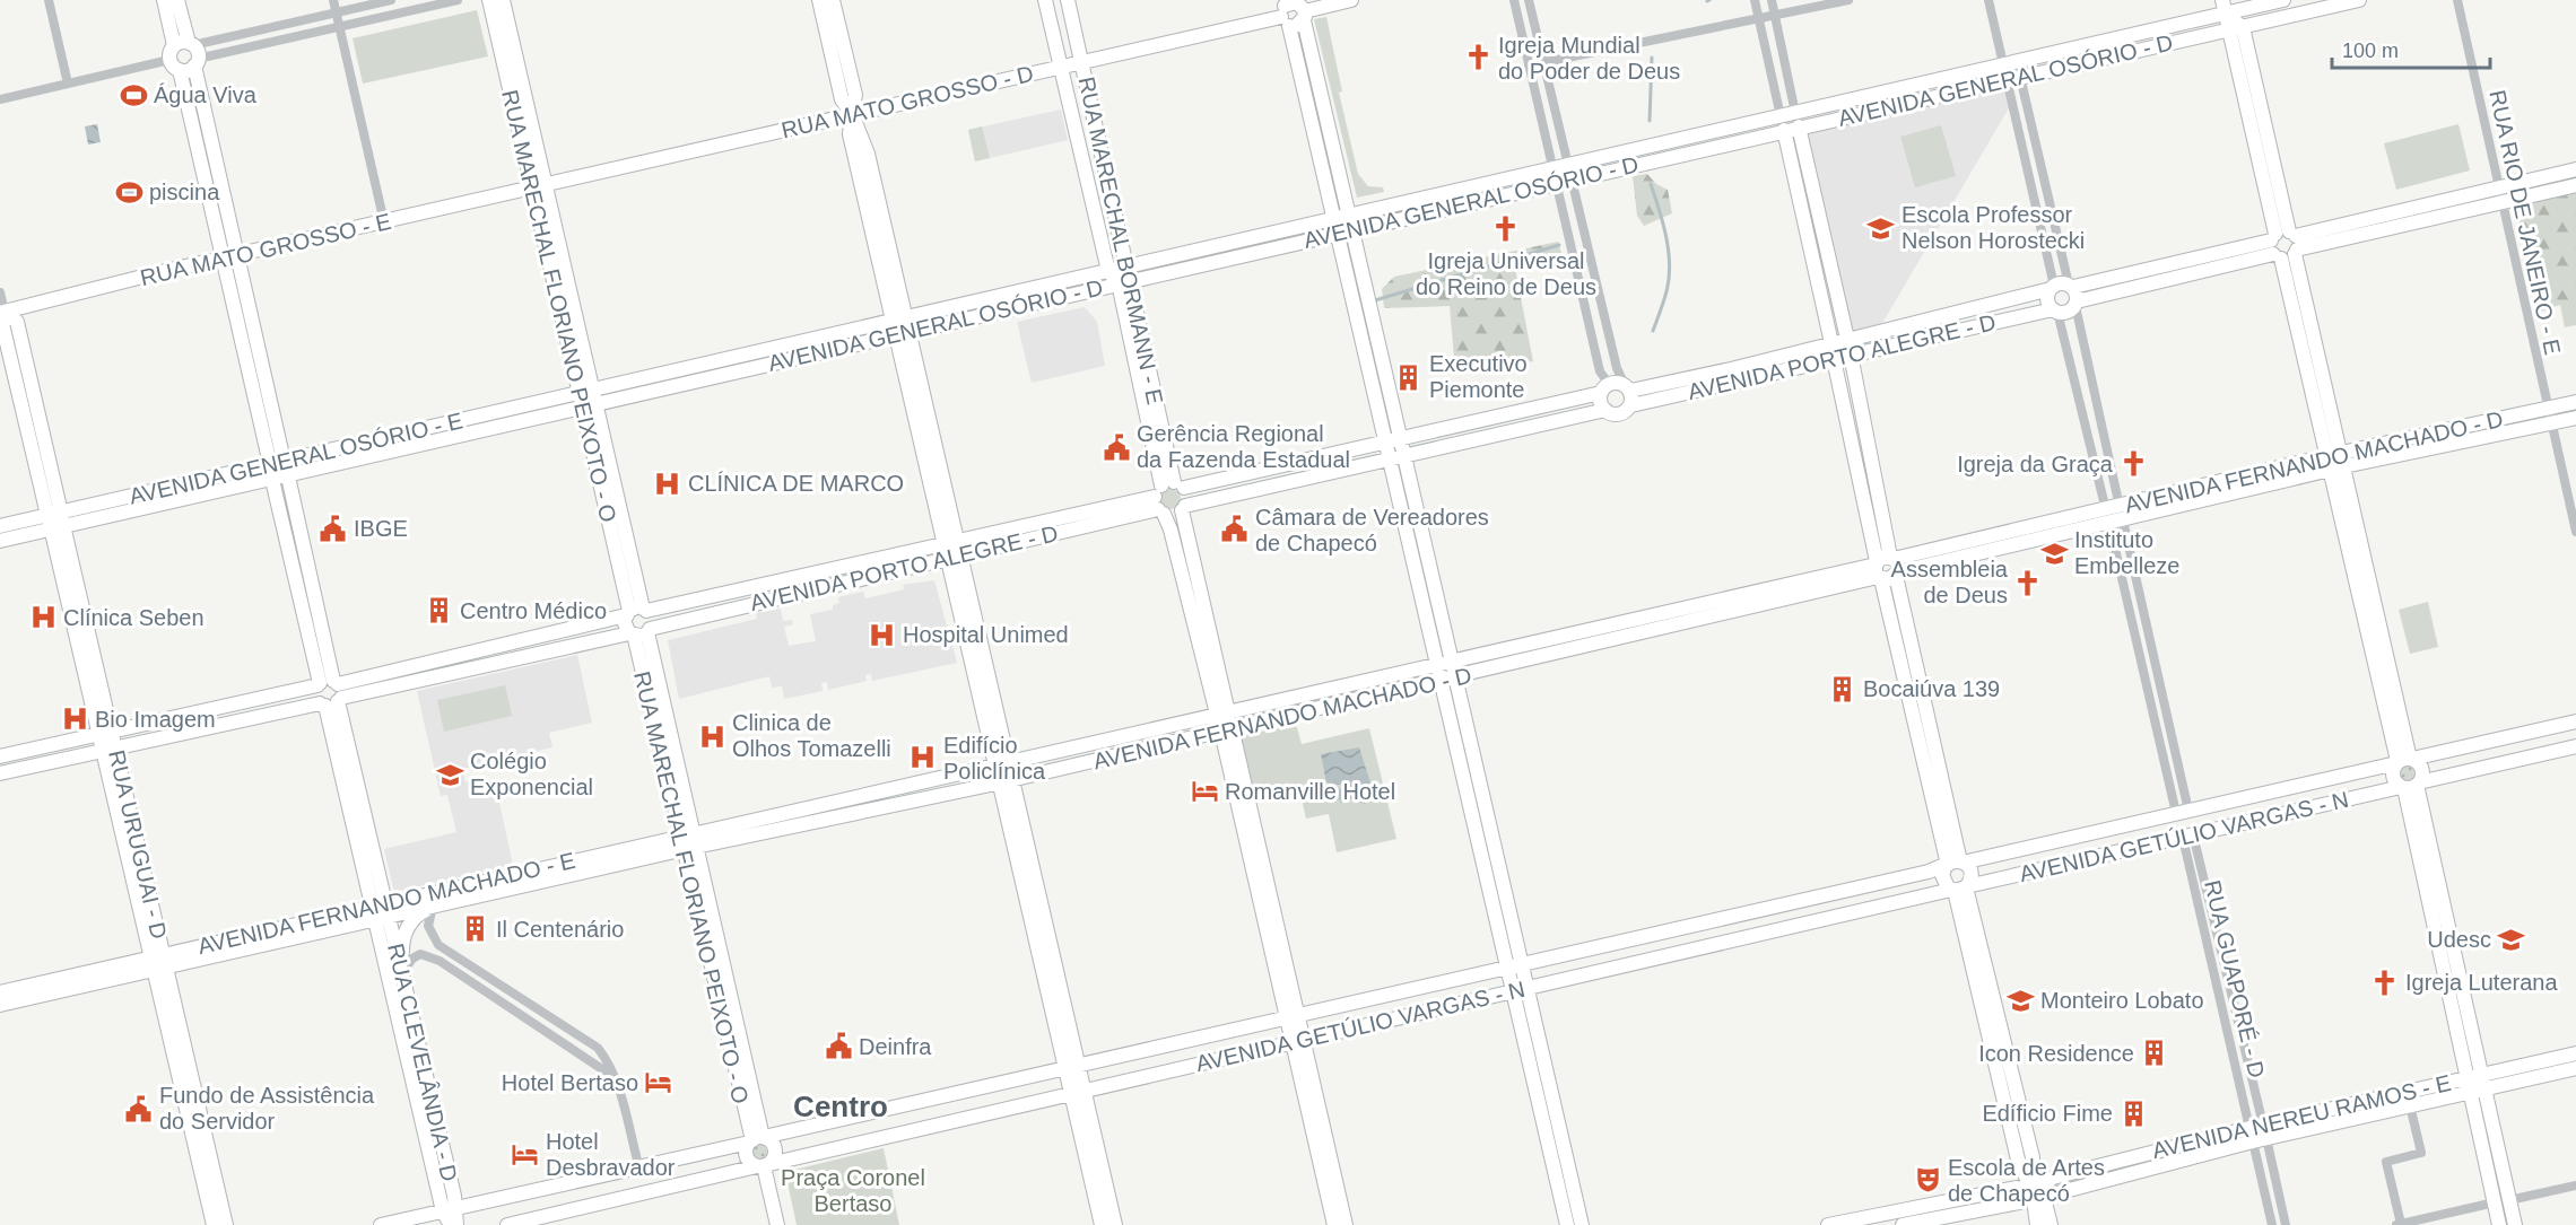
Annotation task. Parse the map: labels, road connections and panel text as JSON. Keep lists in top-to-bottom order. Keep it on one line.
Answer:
{"streets":{"street":["AVENIDA GENERAL OSÓRIO - D","RUA MATO GROSSO - D","RUA RIO DE JANEIRO - E","RUA MARECHAL BORMANN - E","RUA MATO GROSSO - E","RUA MARECHAL FLORIANO PEIXOTO - O","AVENIDA PORTO ALEGRE - D","AVENIDA GENERAL OSÓRIO - E","AVENIDA FERNANDO MACHADO - D","AVENIDA GETÚLIO VARGAS - N","RUA URUGUAI - D","AVENIDA FERNANDO MACHADO - E","RUA GUAPORÉ - D","RUA CLEVELÂNDIA - D","AVENIDA NEREU RAMOS - E"]},"crossings":[["AVENIDA GENERAL OSÓRIO - D","RUA MARECHAL BORMANN - E"],["AVENIDA GENERAL OSÓRIO - D","RUA MARECHAL FLORIANO PEIXOTO - O"],["AVENIDA GENERAL OSÓRIO - D","AVENIDA GENERAL OSÓRIO - E"],["RUA MATO GROSSO - D","RUA MARECHAL BORMANN - E"],["RUA MATO GROSSO - D","RUA MATO GROSSO - E"],["RUA MATO GROSSO - D","RUA MARECHAL FLORIANO PEIXOTO - O"],["RUA RIO DE JANEIRO - E","AVENIDA FERNANDO MACHADO - D"],["RUA MARECHAL BORMANN - E","AVENIDA PORTO ALEGRE - D"],["RUA MARECHAL BORMANN - E","AVENIDA FERNANDO MACHADO - D"],["RUA MARECHAL BORMANN - E","AVENIDA GETÚLIO VARGAS - N"],["RUA MATO GROSSO - E","RUA MARECHAL FLORIANO PEIXOTO - O"],["RUA MATO GROSSO - E","RUA URUGUAI - D"],["RUA MARECHAL FLORIANO PEIXOTO - O","AVENIDA PORTO ALEGRE - D"],["RUA MARECHAL FLORIANO PEIXOTO - O","AVENIDA GENERAL OSÓRIO - E"],["RUA MARECHAL FLORIANO PEIXOTO - O","AVENIDA FERNANDO MACHADO - D"],["RUA MARECHAL FLORIANO PEIXOTO - O","AVENIDA GETÚLIO VARGAS - N"],["RUA MARECHAL FLORIANO PEIXOTO - O","AVENIDA FERNANDO MACHADO - E"],["AVENIDA PORTO ALEGRE - D","RUA CLEVELÂNDIA - D"],["AVENIDA GENERAL OSÓRIO - E","RUA URUGUAI - D"],["AVENIDA GENERAL OSÓRIO - E","RUA CLEVELÂNDIA - D"],["AVENIDA FERNANDO MACHADO - D","AVENIDA FERNANDO MACHADO - E"],["AVENIDA GETÚLIO VARGAS - N","RUA GUAPORÉ - D"],["AVENIDA GETÚLIO VARGAS - N","RUA CLEVELÂNDIA - D"],["RUA URUGUAI - D","AVENIDA FERNANDO MACHADO - E"],["AVENIDA FERNANDO MACHADO - E","RUA CLEVELÂNDIA - D"],["RUA GUAPORÉ - D","AVENIDA NEREU RAMOS - E"]],"districts":["Centro"],"parks":["Praça Coronel Bertaso"],"places":{"church":["Igreja Mundial do Poder de Deus","Igreja Universal do Reino de Deus","Igreja da Graça","Assembleia de Deus","Igreja Luterana"],"sports":["Água Viva","piscina"],"school or university":["Escola Professor Nelson Horostecki","Instituto Embelleze","Colégio Exponencial","Udesc","Monteiro Lobato"],"building":["Executivo Piemonte","Centro Médico","Bocaiúva 139","Il Centenário","Icon Residence","Edíficio Fime"],"public building":["Gerência Regional da Fazenda Estadual","IBGE","Câmara de Vereadores de Chapecó","Deinfra","Fundo de Assistência do Servidor"],"hospital":["CLÍNICA DE MARCO","Clínica Seben","Hospital Unimed","Bio Imagem","Clinica de Olhos Tomazelli","Edifício Policlínica"],"hotel":["Romanville Hotel","Hotel Bertaso","Hotel Desbravador"],"theatre":["Escola de Artes de Chapecó"]},"scale_bar":"100 m"}
